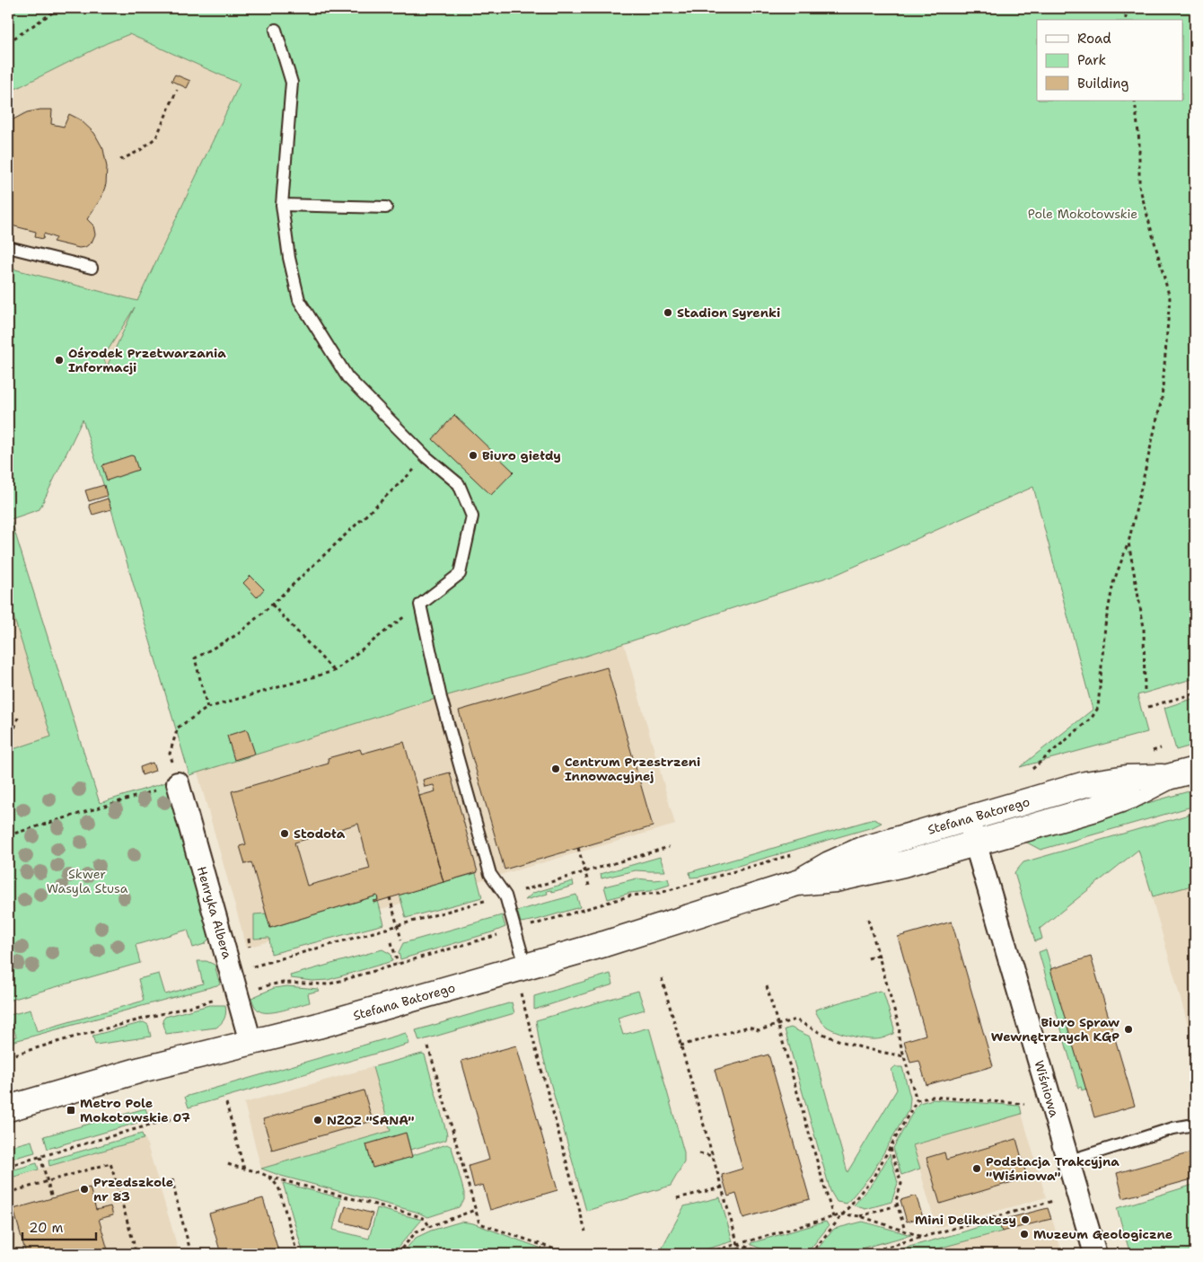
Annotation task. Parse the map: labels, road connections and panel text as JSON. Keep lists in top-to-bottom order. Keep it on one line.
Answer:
{"streets":{"street":["Stefana Batorego","Henryka Albera","Wiśniowa"]},"crossings":[["Stefana Batorego","Henryka Albera"],["Stefana Batorego","Wiśniowa"]],"parks":["Pole Mokotowskie","Skwer Wasyla Stusa"],"places":{"other":["Stadion Syrenki","Ośrodek Przetwarzania Informacji","Biuro giełdy","Centrum Przestrzeni Innowacyjnej","Stodoła","Biuro Spraw Wewnętrznych KGP","NZOZ \"SANA\"","Podstacja Trakcyjna \"Wiśniowa\"","Przedszkole nr 83","Mini Delikatesy","Muzeum Geologiczne"],"transit":["Metro Pole Mokotowskie 07"]},"legend":["Road","Park","Building"],"scale_bar":"20 m"}
